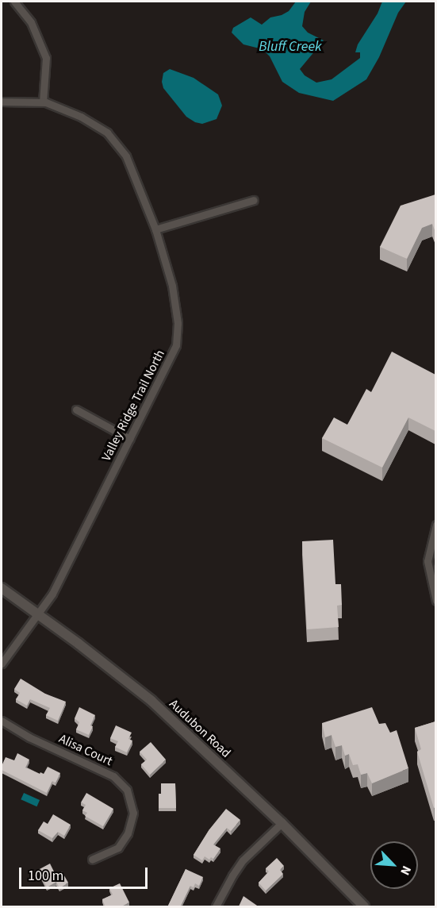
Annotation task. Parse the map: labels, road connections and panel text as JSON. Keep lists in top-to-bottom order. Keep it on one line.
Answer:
{"streets":{"street":["Valley Ridge Trail North","Audubon Road","Alisa Court"]},"crossings":[["Valley Ridge Trail North","Audubon Road"]],"water":["Bluff Creek"],"scale_bar":"100 m","north":"bottom right"}
